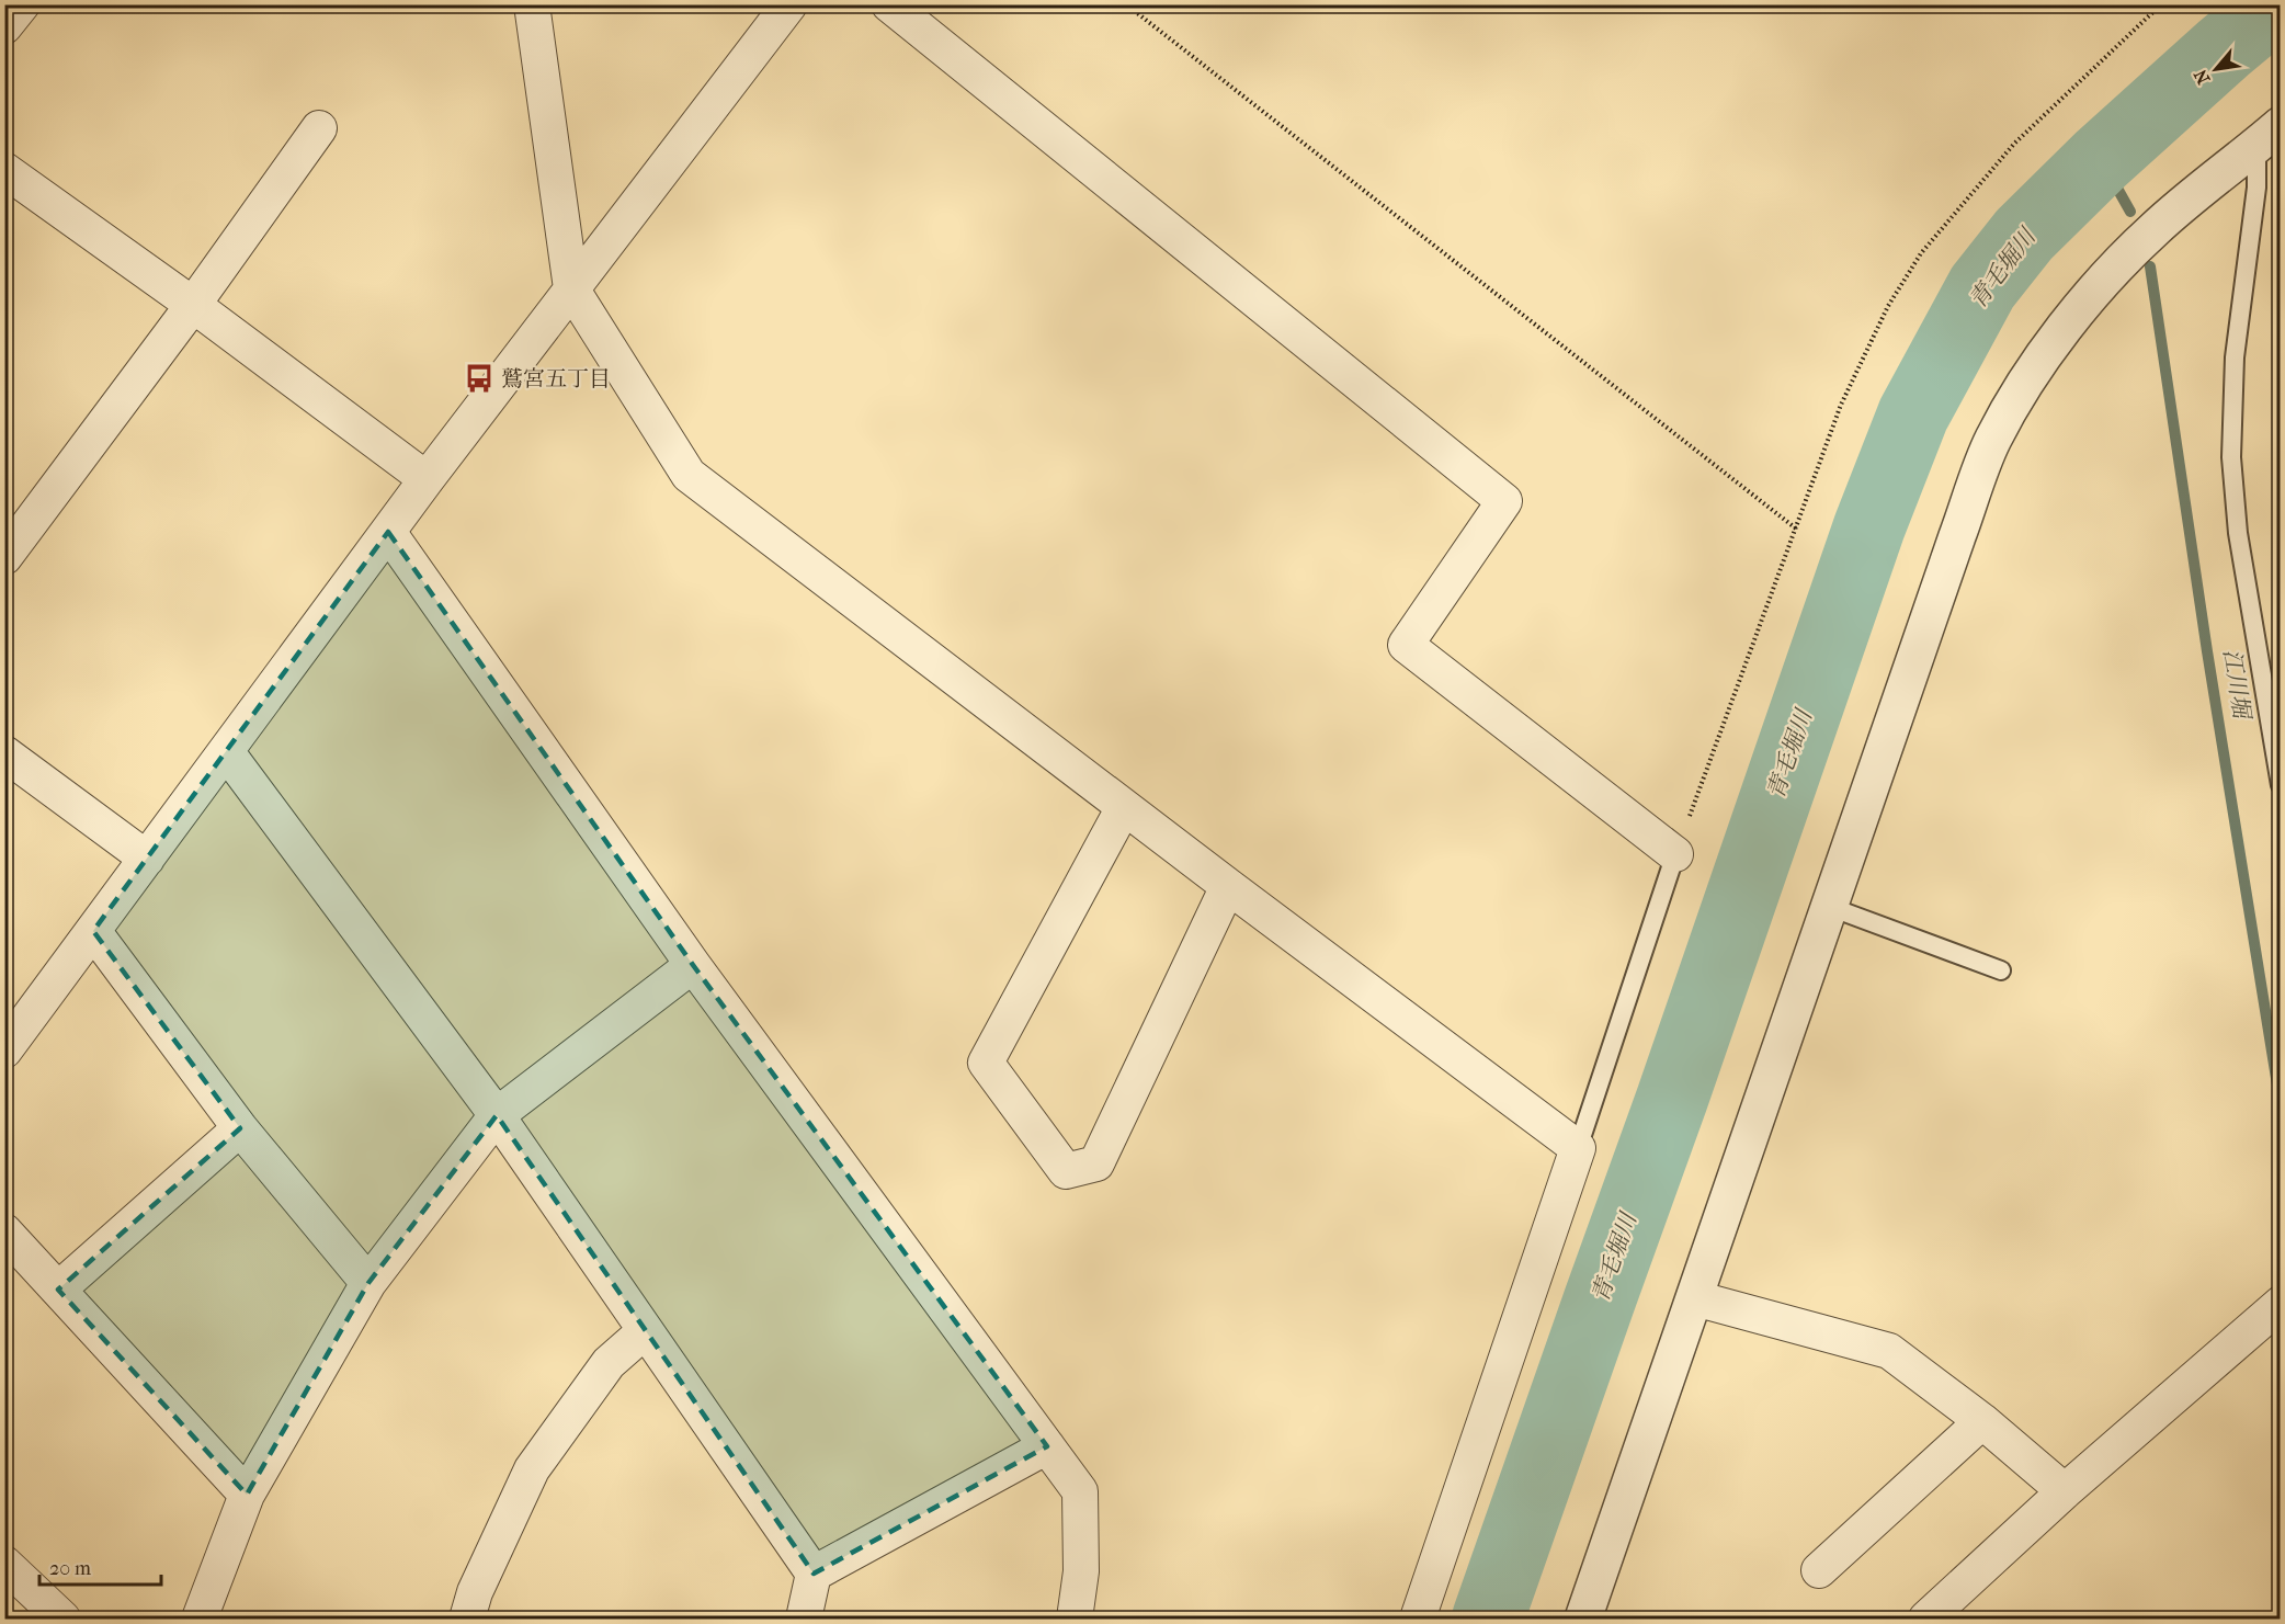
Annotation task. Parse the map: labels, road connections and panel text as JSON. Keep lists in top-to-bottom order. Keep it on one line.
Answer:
{"water":["青毛堀川","江川堀"],"places":{"bus stop":["鷲宮五丁目"]},"scale_bar":"20 m","north":"bottom left"}
